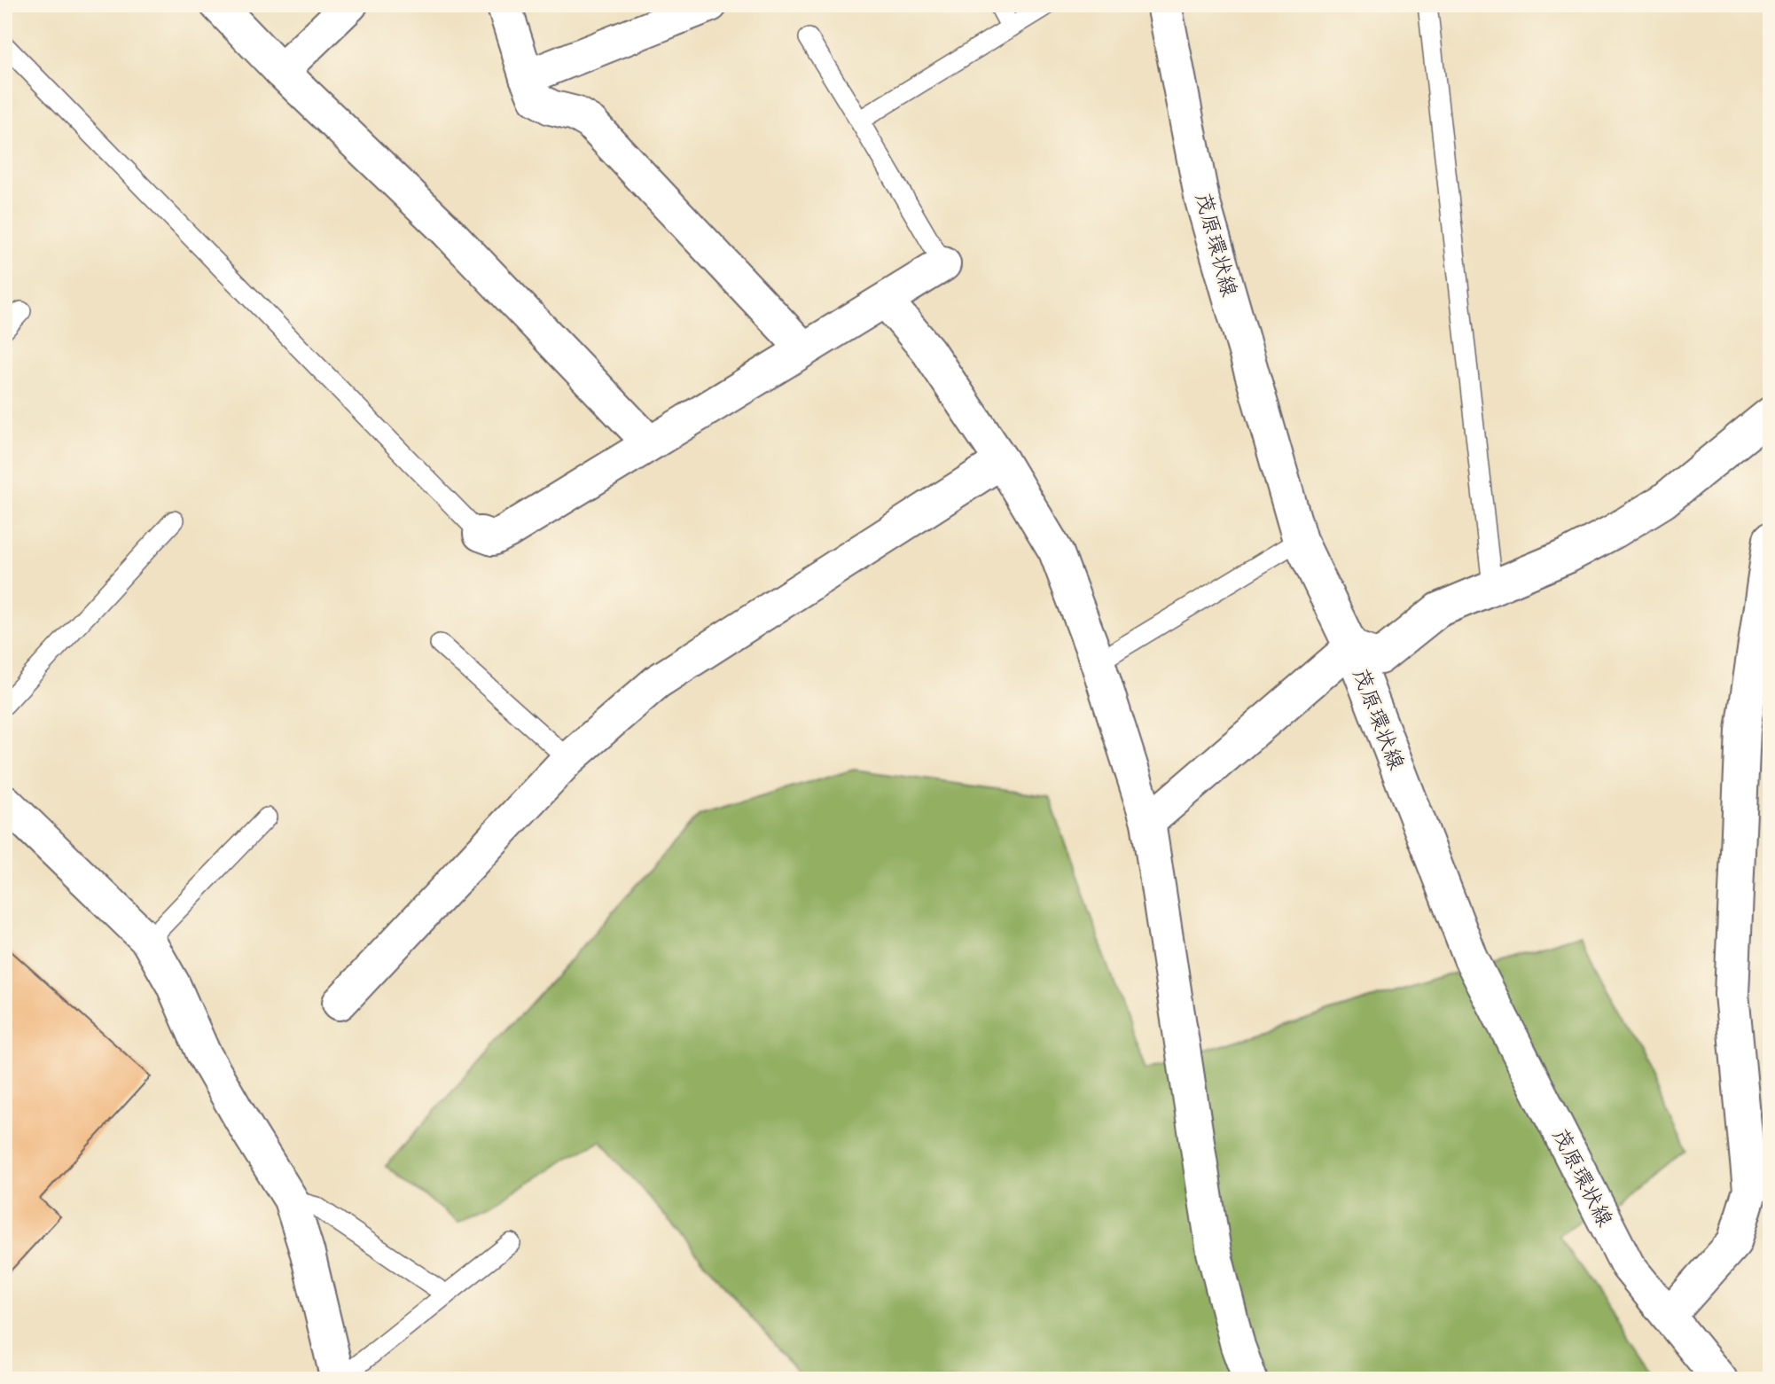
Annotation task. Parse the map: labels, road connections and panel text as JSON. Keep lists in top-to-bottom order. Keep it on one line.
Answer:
{"streets":{"street":["茂原環状線"]}}
